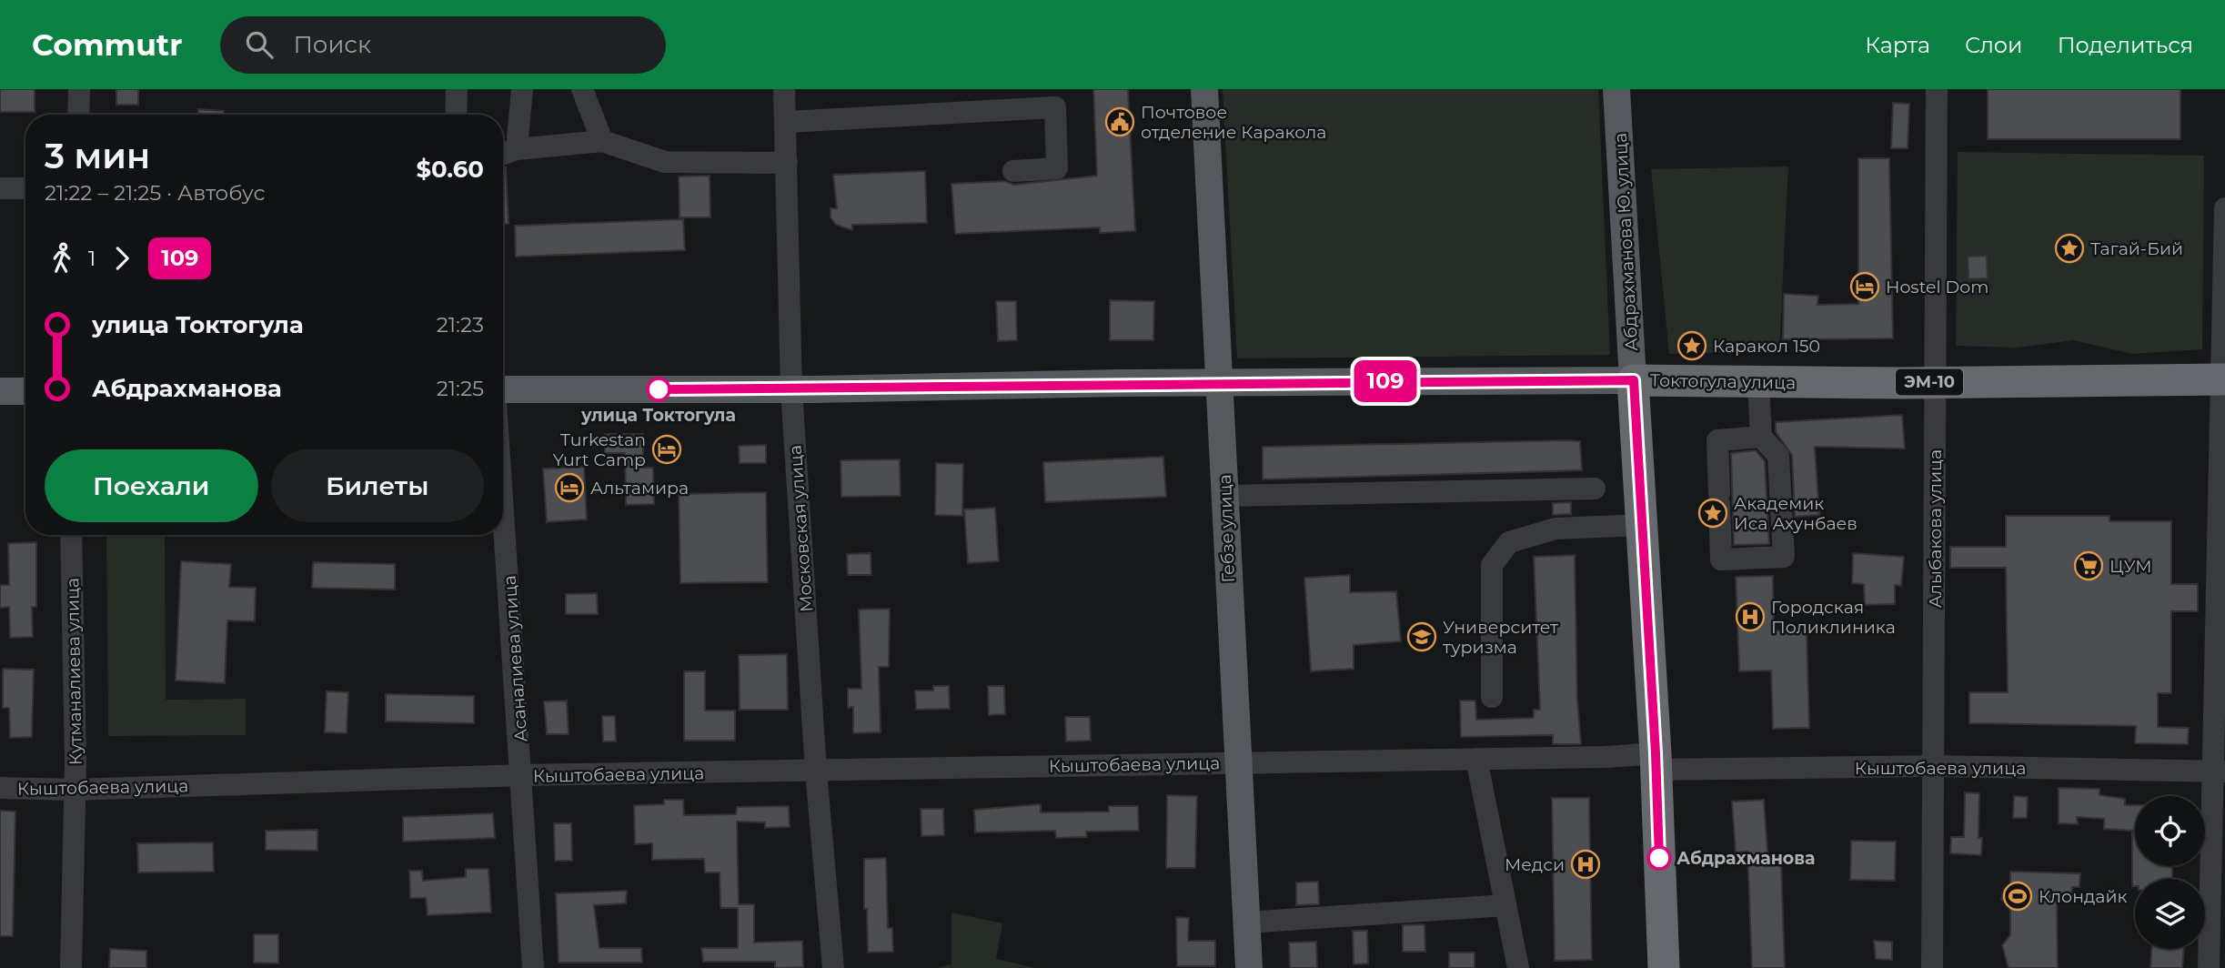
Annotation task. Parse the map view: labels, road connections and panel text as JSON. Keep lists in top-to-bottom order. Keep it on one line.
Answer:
{"streets":{"highway":["Абдрахманова Ю. улица","Токтогула улица","ЭМ-10"],"main road":["Гебзе улица"],"street":["Московская улица","Алыбакова улица","Асаналиева улица","Кутманалиева улица","Кыштобаева улица"]},"crossings":[["Абдрахманова Ю. улица","Токтогула улица"],["Абдрахманова Ю. улица","Кыштобаева улица"],["Токтогула улица","Московская улица"],["Токтогула улица","Гебзе улица"],["Токтогула улица","Алыбакова улица"],["Московская улица","Кыштобаева улица"],["Гебзе улица","Кыштобаева улица"],["Алыбакова улица","Кыштобаева улица"],["Асаналиева улица","Кыштобаева улица"],["Кутманалиева улица","Кыштобаева улица"]],"places":{"public building":["Почтовое отделение Каракола"],"place":["Тагай-Бий","Каракол 150","Академик Иса Ахунбаев"],"hotel":["Hostel Dom","Turkestan Yurt Camp","Альтамира"],"other":["улица Токтогула","Абдрахманова"],"supermarket":["ЦУМ"],"hospital":["Городская Поликлиника","Медси"],"school or university":["Университет туризма"],"sports":["Клондайк"]},"lines":["bus line 109"],"page":{"header":"Commutr","search":"Поиск","nav":["Карта","Слои","Поделиться"],"on_map":"109","heading":["3 мин","21:22 – 21:25 · Автобус","$0.60"],"legs":["1","109"],"list":[{"name":"улица Токтогула","value":"21:23"},{"name":"Абдрахманова","value":"21:25"}],"buttons":["Поехали","Билеты"]}}
